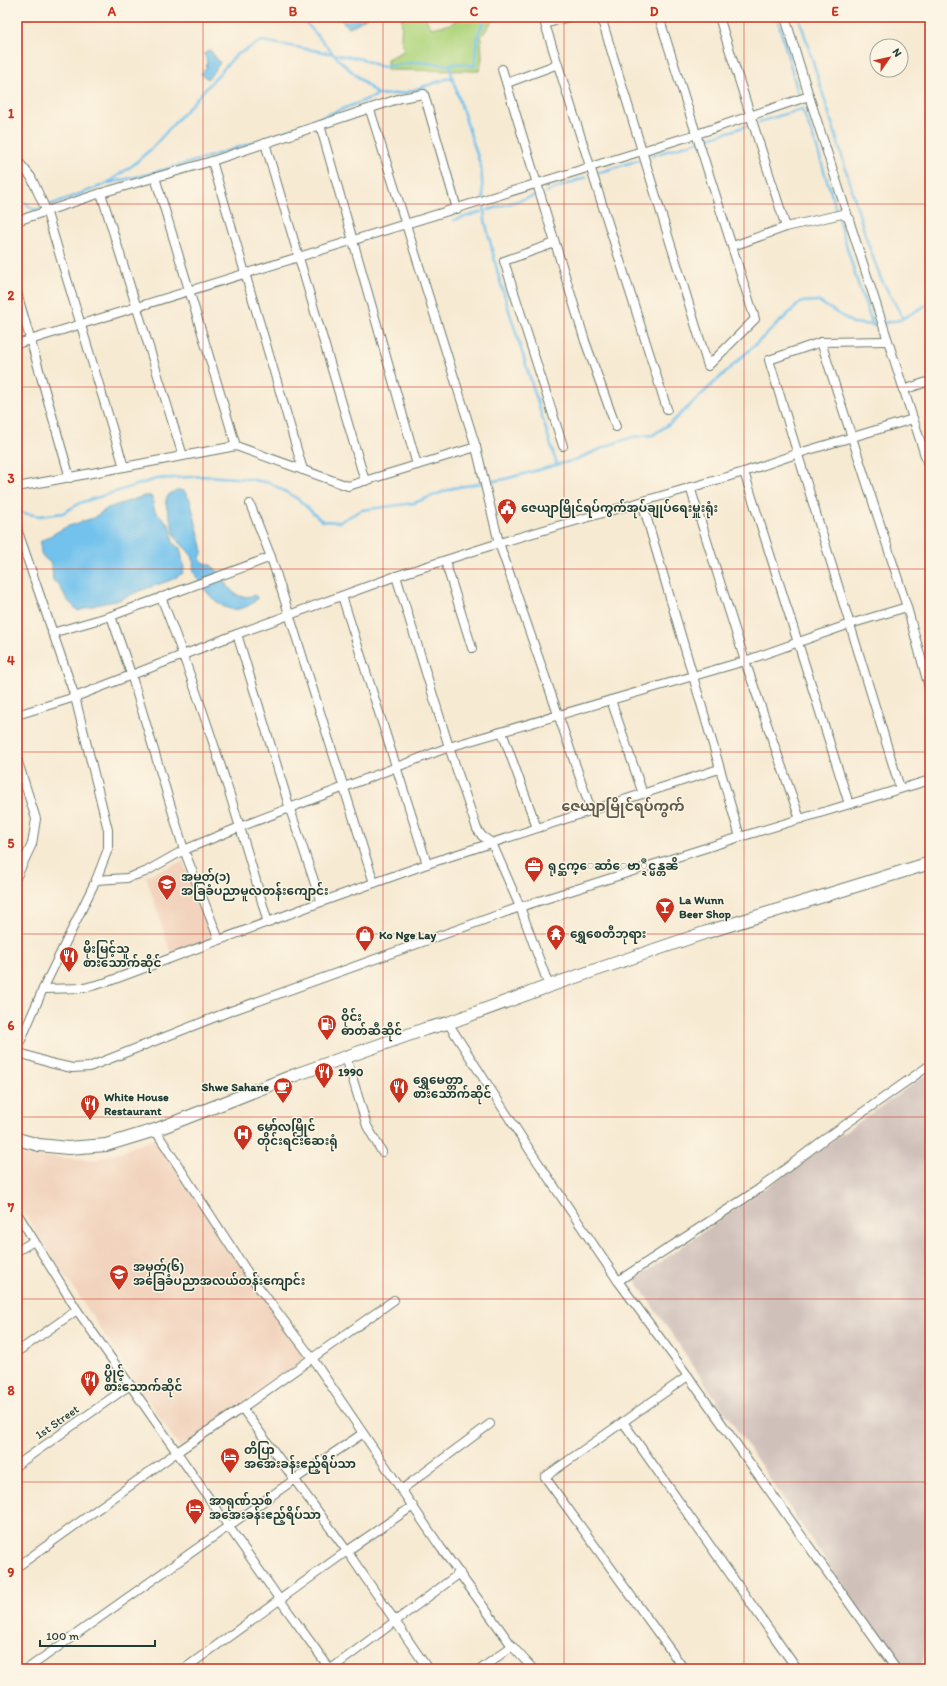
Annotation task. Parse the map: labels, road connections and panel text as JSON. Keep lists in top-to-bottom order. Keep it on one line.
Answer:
{"streets":{"street":["1st Street"]},"districts":["ဇေယျာမြိုင်ရပ်ကွက်"],"places":{"public building":["ဇေယျာမြိုင်ရပ်ကွက်အုပ်ချုပ်ရေးမှူးရုံး"],"office":["ရုင္ဆက္ေဆာံေဗာ္ဍဳင္မန္တၼိ"],"school or university":["အမှတ်(၁) အခြခံပညာမူလတန်းကျောင်း","အမှတ်(၆) အခြေခံပညာအလယ်တန်းကျောင်း"],"bar":["La Wunn Beer Shop"],"temple":["ရွှေစေတီဘုရား"],"shop":["Ko Nge Lay"],"restaurant":["မိုးမြင့်သူ စားသောက်ဆိုင်","1990","ရွှေမေတ္တာ စားသောက်ဆိုင်","White House Restaurant","ပွိုင့် စားသောက်ဆိုင်"],"fuel station":["ဝိုင်း ဓာတ်ဆီဆိုင်"],"cafe":["Shwe Sahane"],"hospital":["မော်လမြိုင် တိုင်းရင်းဆေးရုံ"],"hotel":["တိပြာ အအေးခန်းဧည့်ရိပ်သာ","အာရုဏ်သစ် အအေးခန်းဧည့်ရိပ်သာ"]},"scale_bar":"100 m","north":"top right","grid":{"columns":["A","B","C","D","E"],"rows":["1","2","3","4","5","6","7","8","9"]}}
